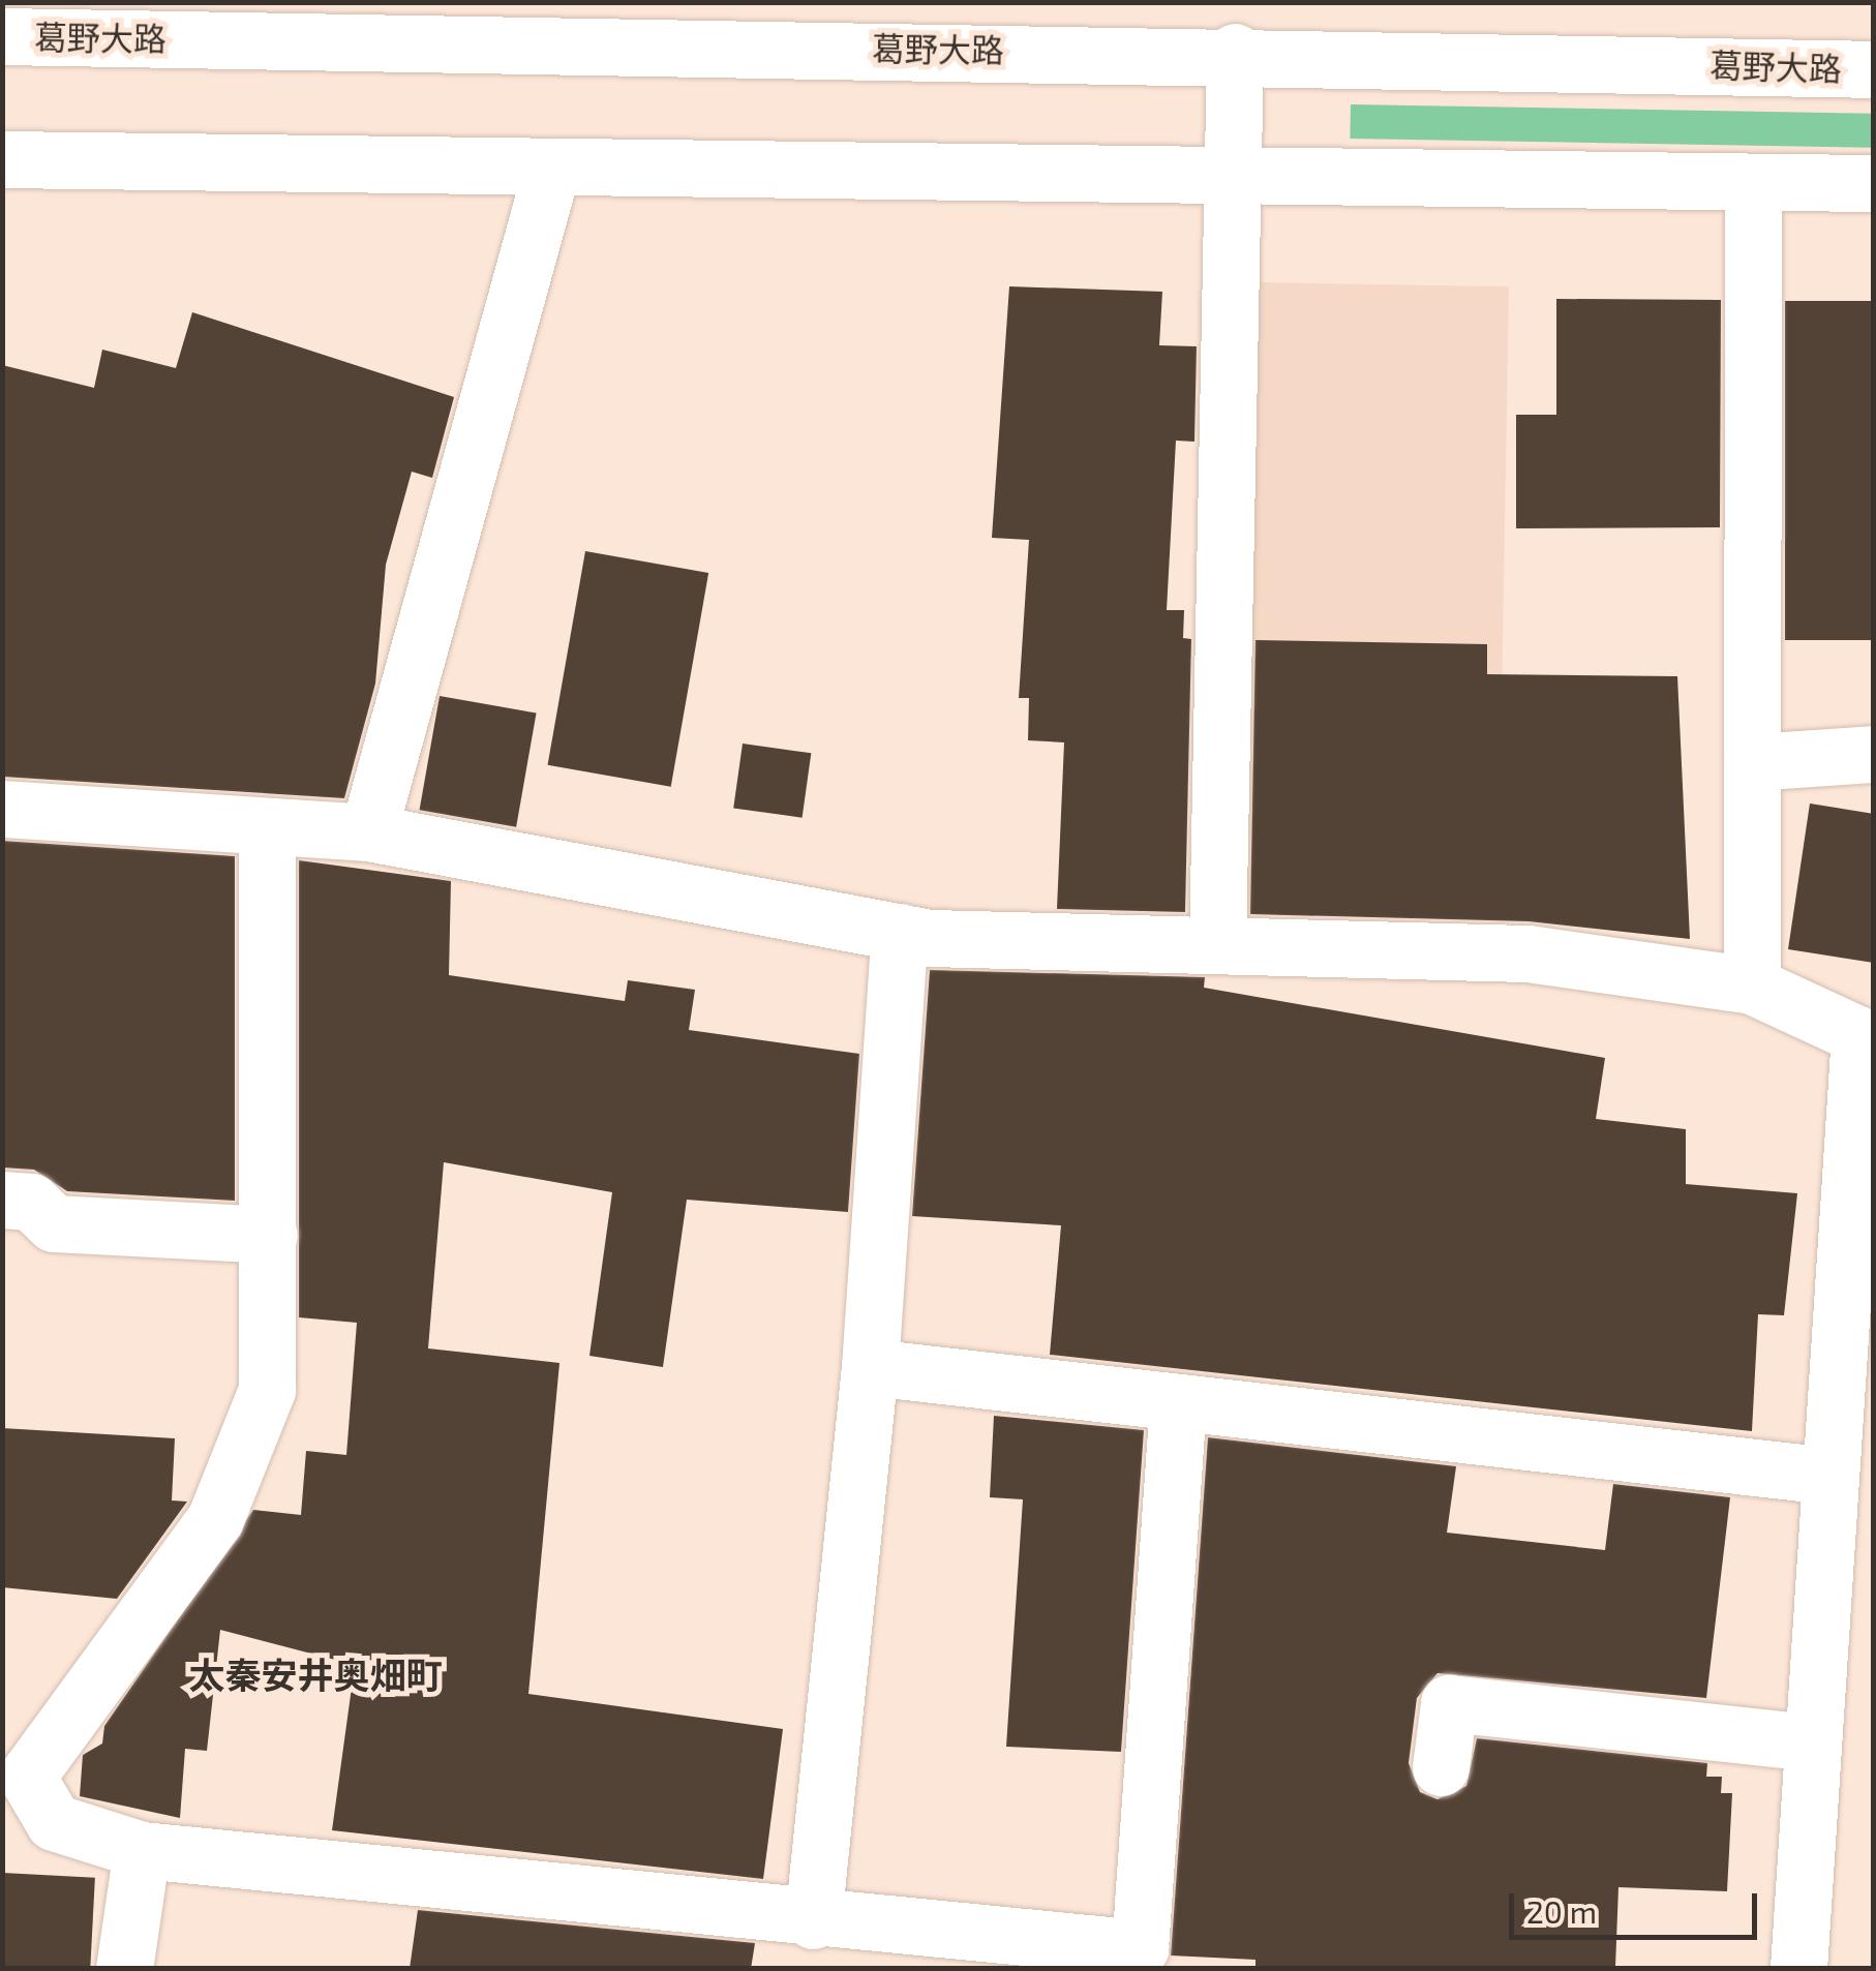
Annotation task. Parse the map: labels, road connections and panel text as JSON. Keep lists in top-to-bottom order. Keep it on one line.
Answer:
{"streets":{"street":["葛野大路"]},"districts":["太秦安井奥畑町"],"scale_bar":"20 m"}
